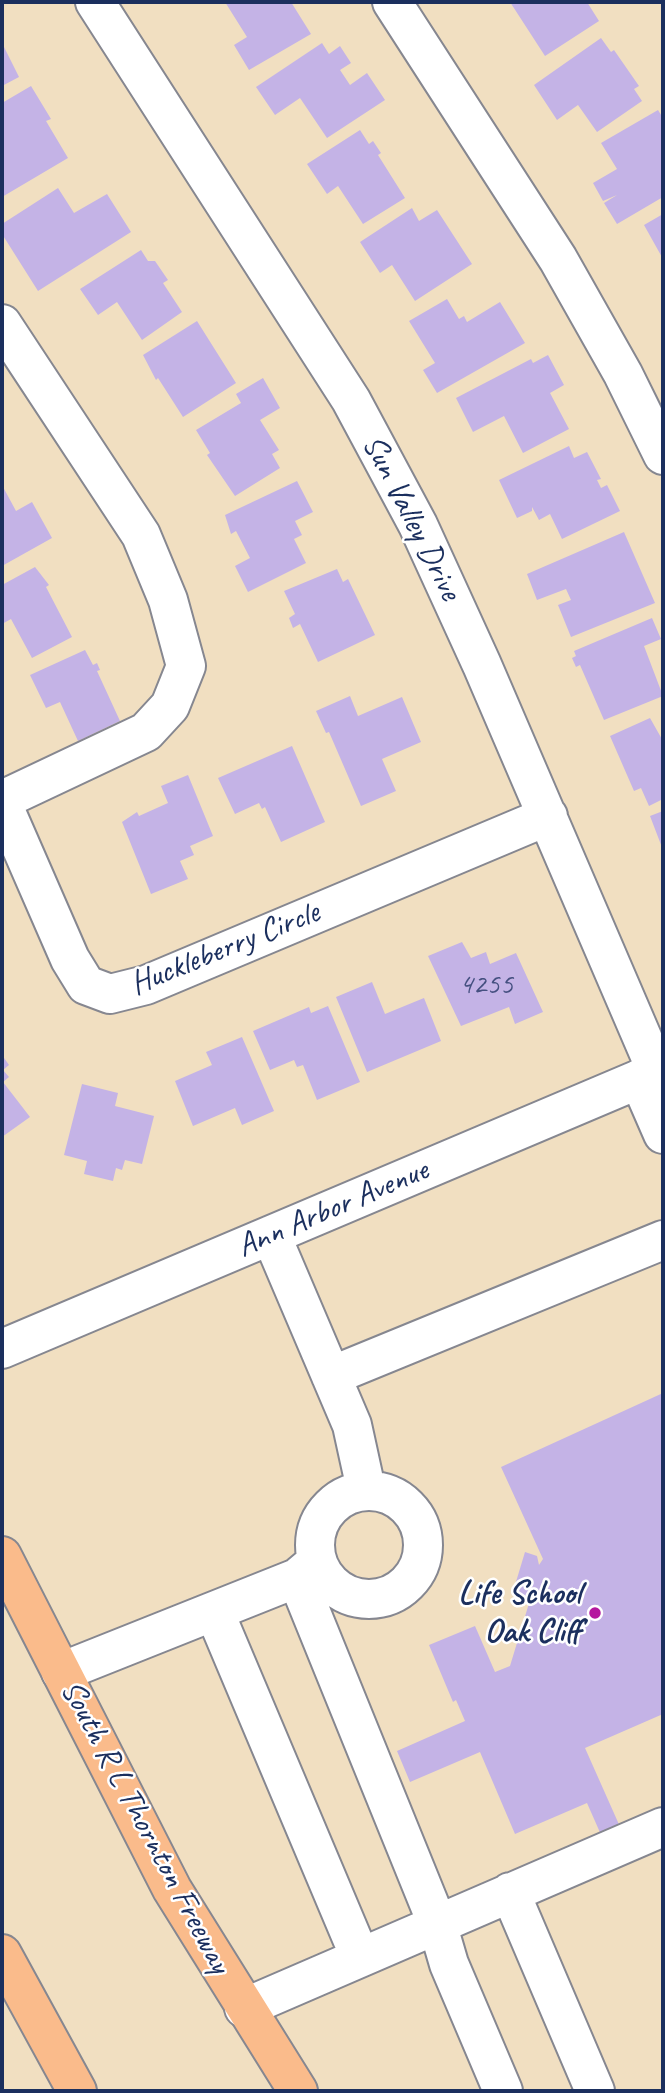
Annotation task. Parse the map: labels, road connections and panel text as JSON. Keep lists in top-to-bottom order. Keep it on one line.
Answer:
{"streets":{"main road":["South R L Thornton Freeway"],"street":["Sun Valley Drive","Huckleberry Circle","Ann Arbor Avenue"]},"crossings":[["Sun Valley Drive","Huckleberry Circle"],["Sun Valley Drive","Ann Arbor Avenue"]],"places":["Life School Oak Cliff"],"house_numbers":["4255"]}
